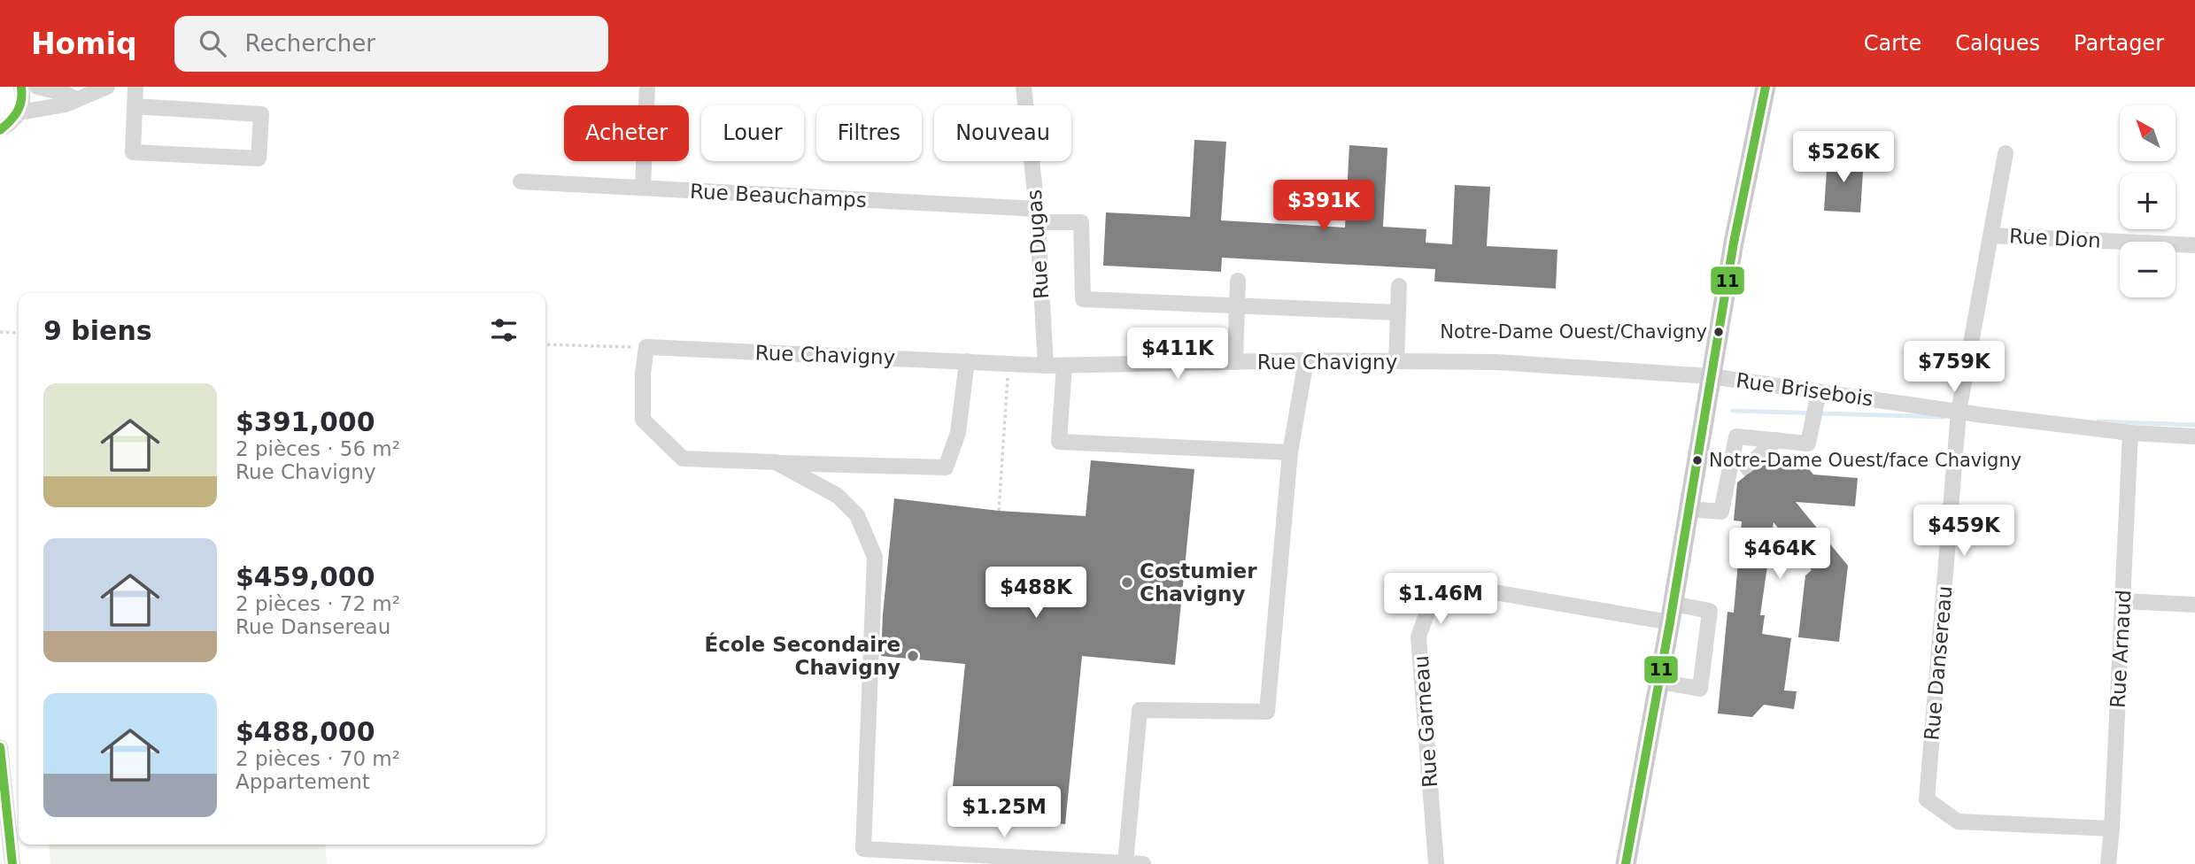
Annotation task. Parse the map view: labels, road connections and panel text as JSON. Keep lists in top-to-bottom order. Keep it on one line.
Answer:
{"streets":{"street":["Rue Beauchamps","Rue Dion","Rue Dugas","Rue Chavigny","Rue Brisebois","Rue Arnaud","Rue Dansereau","Rue Garneau"]},"crossings":[["Rue Beauchamps","Rue Dugas"],["Rue Dion","Rue Dansereau"],["Rue Dugas","Rue Chavigny"],["Rue Chavigny","Rue Brisebois"],["Rue Brisebois","Rue Arnaud"],["Rue Brisebois","Rue Dansereau"],["Rue Arnaud","Rue Dansereau"]],"places":["Notre-Dame Ouest/Chavigny","Notre-Dame Ouest/face Chavigny","Costumier Chavigny","École Secondaire Chavigny"],"lines":["transit line 11"],"north":"top left","page":{"header":"Homiq","search":"Rechercher","nav":["Carte","Calques","Partager"],"map_buttons":["+","−"],"chip":["Acheter","Louer","Filtres","Nouveau"],"price":["$526K","$391K","$411K","$759K","$459K","$464K","$488K","$1.46M","$1.25M"],"heading":"9 biens","list":[{"name":"$391,000","note":"2 pièces · 56 m² · Rue Chavigny"},{"name":"$459,000","note":"2 pièces · 72 m² · Rue Dansereau"},{"name":"$488,000","note":"2 pièces · 70 m² · Appartement"}]}}
